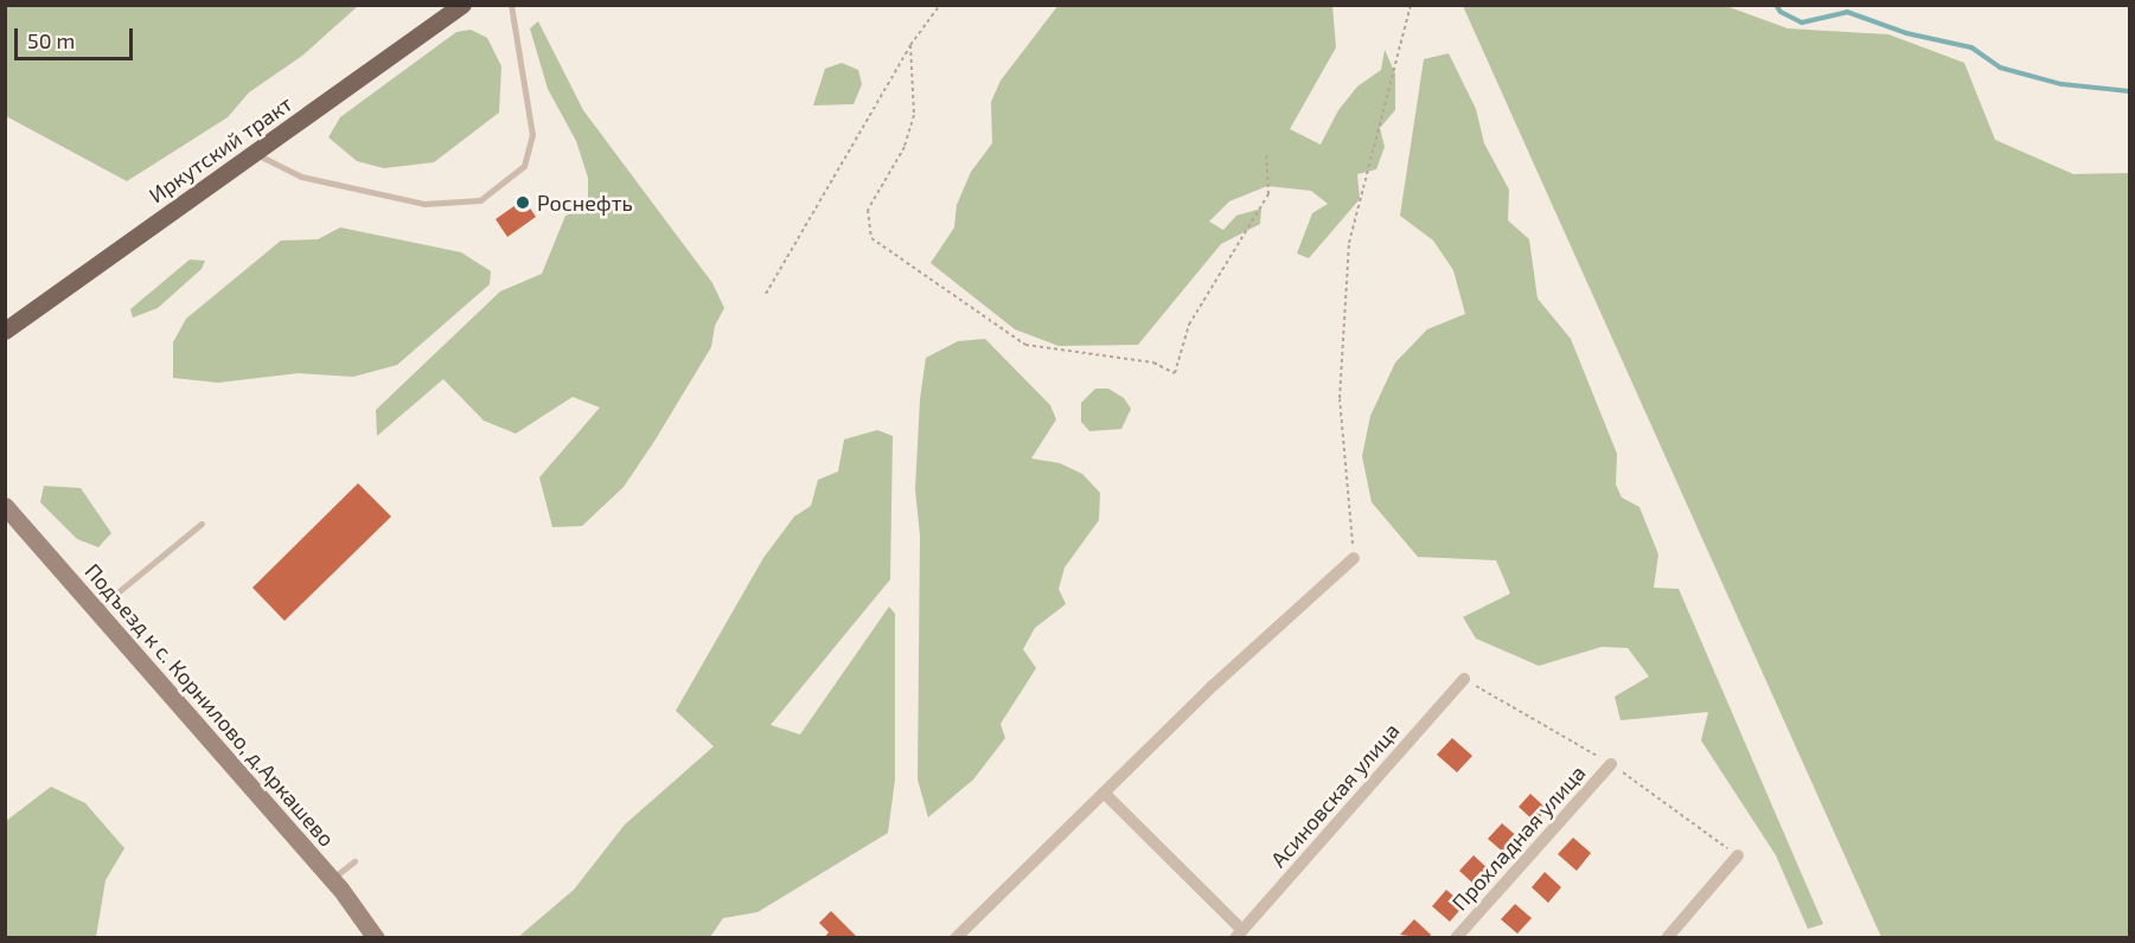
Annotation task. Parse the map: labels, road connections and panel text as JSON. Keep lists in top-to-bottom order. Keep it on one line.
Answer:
{"streets":{"main road":["Иркутский тракт"],"street":["Подъезд к с. Корнилово, д.Аркашево","Асиновская улица","Прохладная улица"]},"places":["Роснефть"],"scale_bar":"50 m"}
